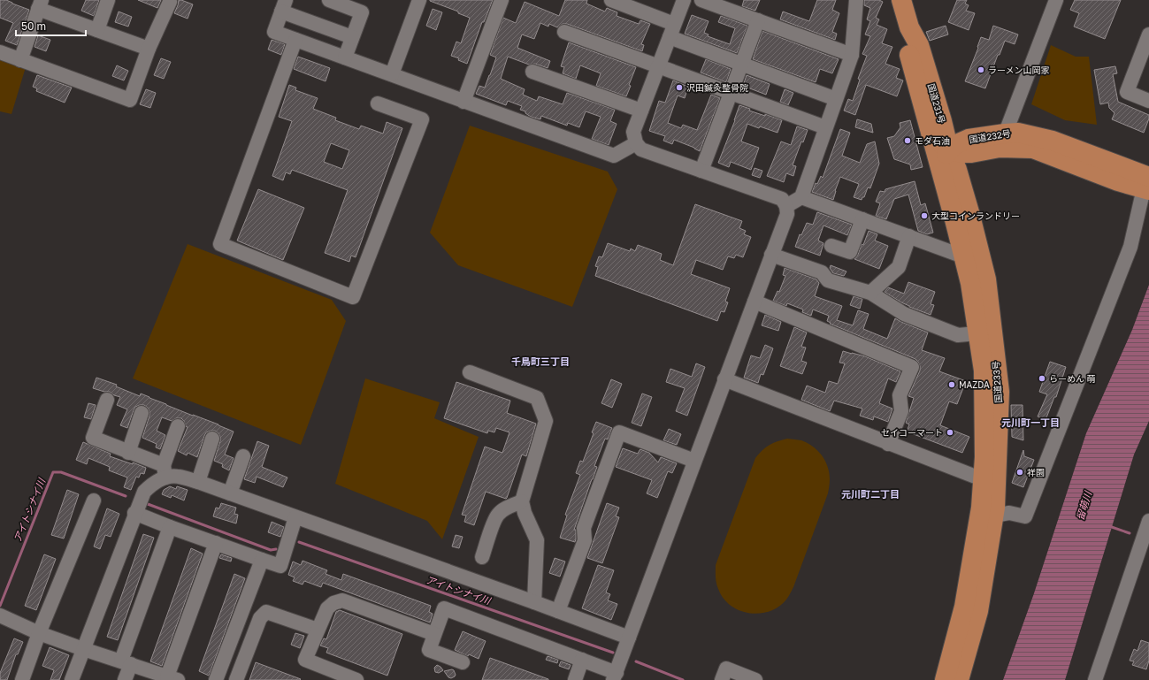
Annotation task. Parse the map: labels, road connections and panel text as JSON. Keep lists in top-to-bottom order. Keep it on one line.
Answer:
{"streets":{"highway":["国道231号","国道232号","国道233号"]},"crossings":[["国道231号","国道233号"]],"districts":["千鳥町三丁目","元川町一丁目","元川町二丁目"],"water":["留萌川","アイトシナイ川"],"places":["ラーメン山岡家","沢田鍼灸整骨院","モダ石油","大型コインランドリー","らーめん 萌","MAZDA","セイコーマート","祥園"],"scale_bar":"50 m"}
